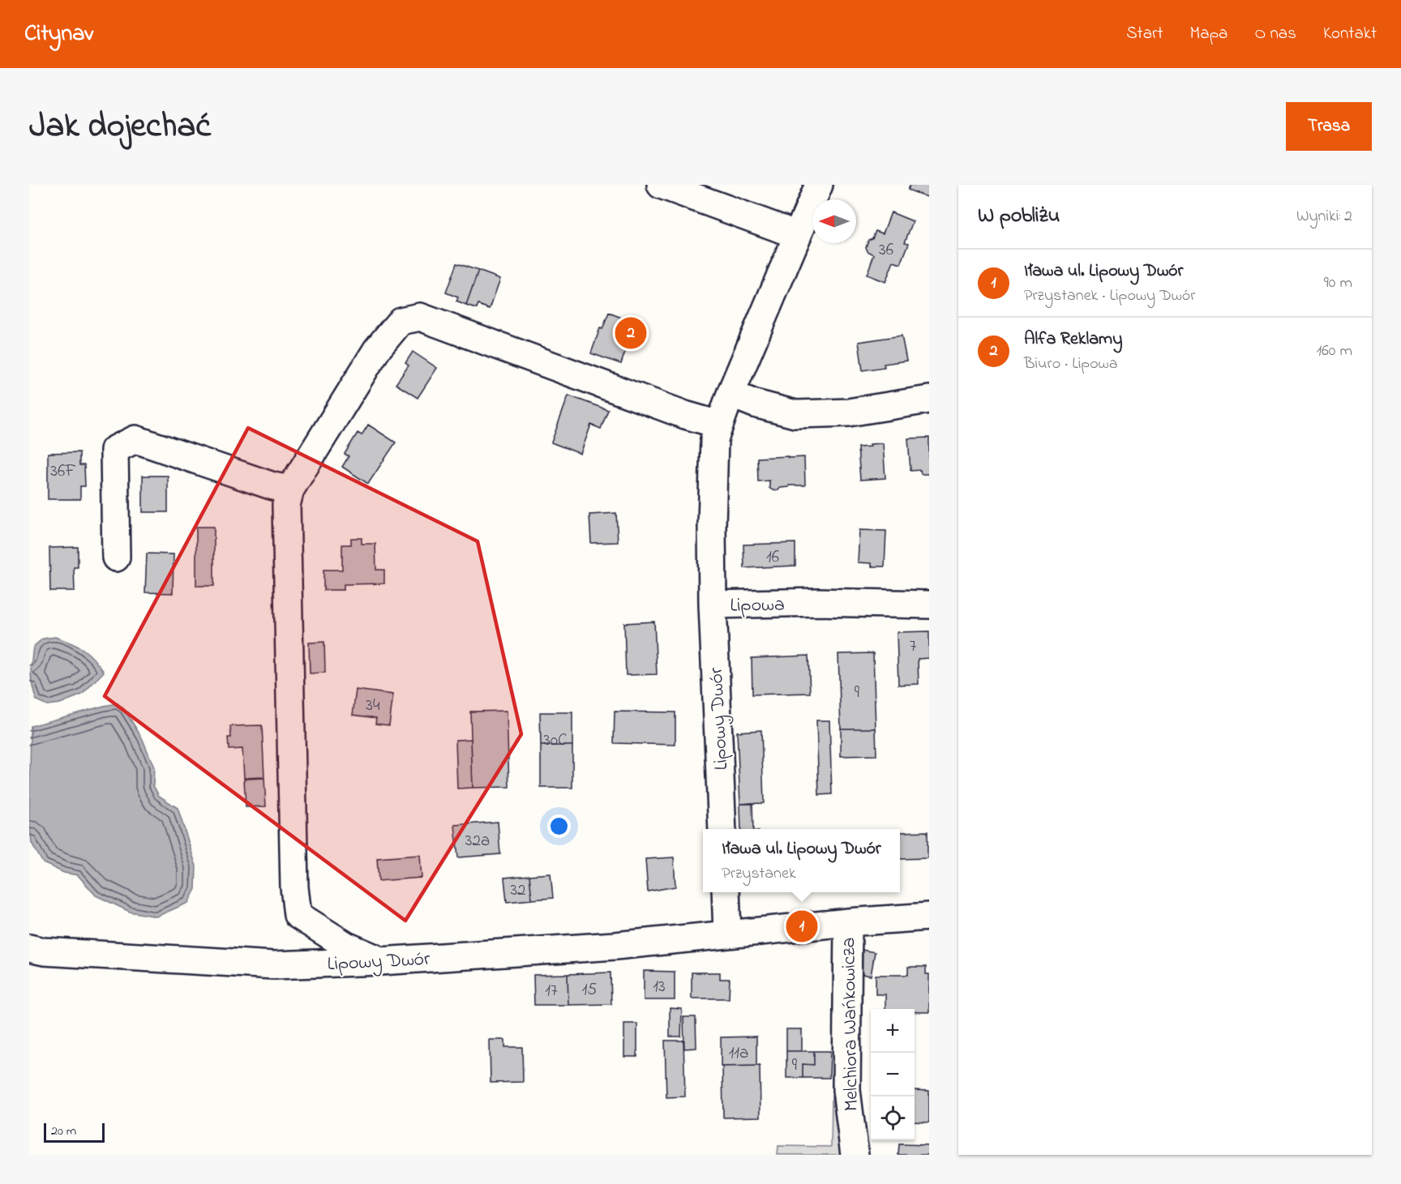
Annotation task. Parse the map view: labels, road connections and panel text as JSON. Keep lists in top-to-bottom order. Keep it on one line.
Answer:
{"streets":{"street":["Lipowa","Lipowy Dwór","Melchiora Wańkowicza"]},"crossings":[["Lipowa","Lipowy Dwór"],["Lipowy Dwór","Melchiora Wańkowicza"]],"house_numbers":["36","36F","16","7","9","34","30C","32a","32","13","15","17","11a","9"],"scale_bar":"20 m","north":"left","page":{"header":"Citynav","nav":["Start","Mapa","O nas","Kontakt"],"title":"Jak dojechać","buttons":"Trasa","heading":["W pobliżu","Wyniki: 2"],"list":[{"mark":"1","name":"Iława ul. Lipowy Dwór","note":"Przystanek · Lipowy Dwór","value":"90 m"},{"mark":"2","name":"Alfa Reklamy","note":"Biuro · Lipowa","value":"160 m"}],"pins":["2","1"],"popup":["Iława ul. Lipowy Dwór","Przystanek"],"map_buttons":["+","−"],"scale":"20 m"}}
